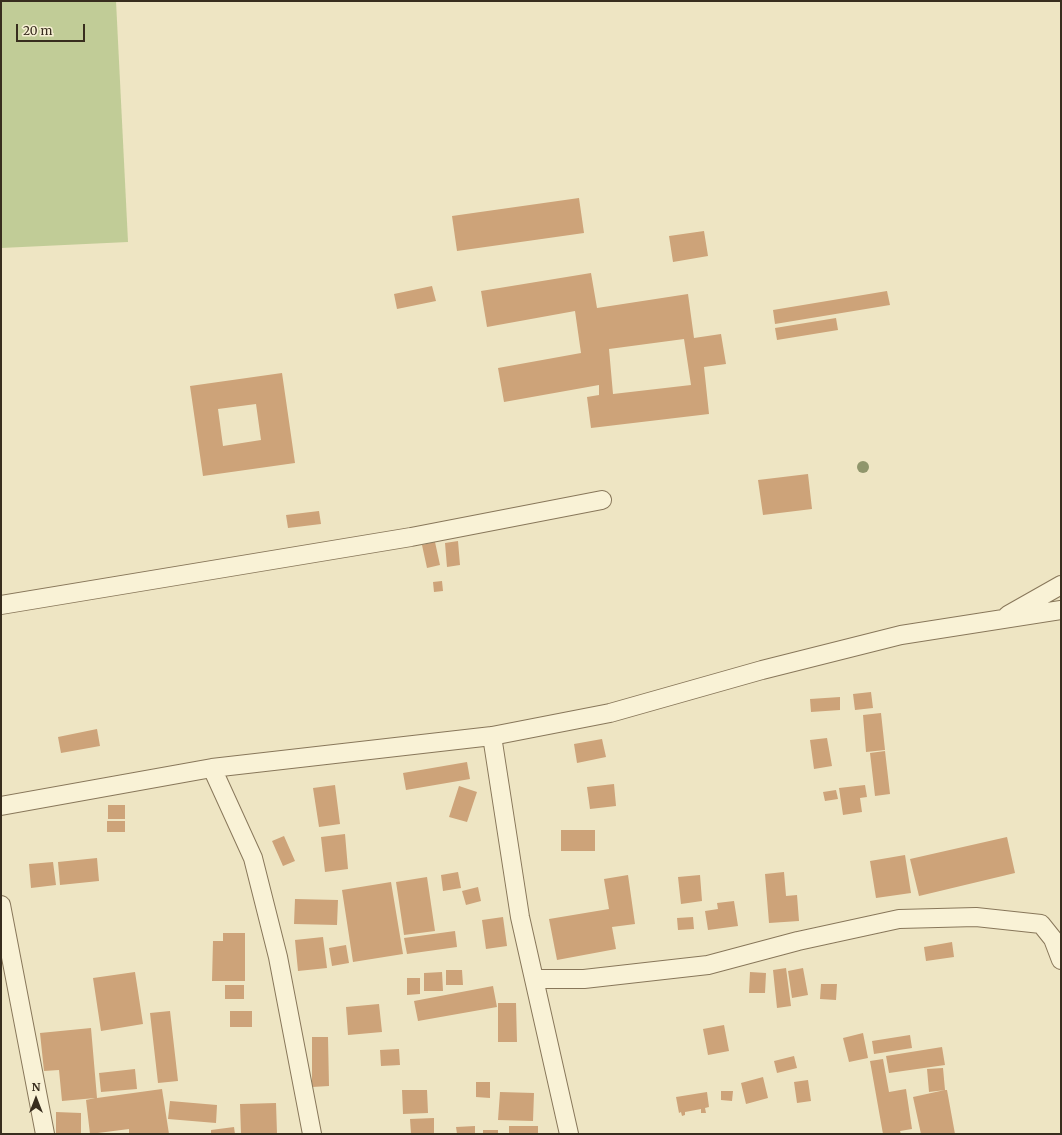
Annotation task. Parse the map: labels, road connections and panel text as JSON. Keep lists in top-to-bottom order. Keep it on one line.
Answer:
{"scale_bar":"20 m","north":"top"}
